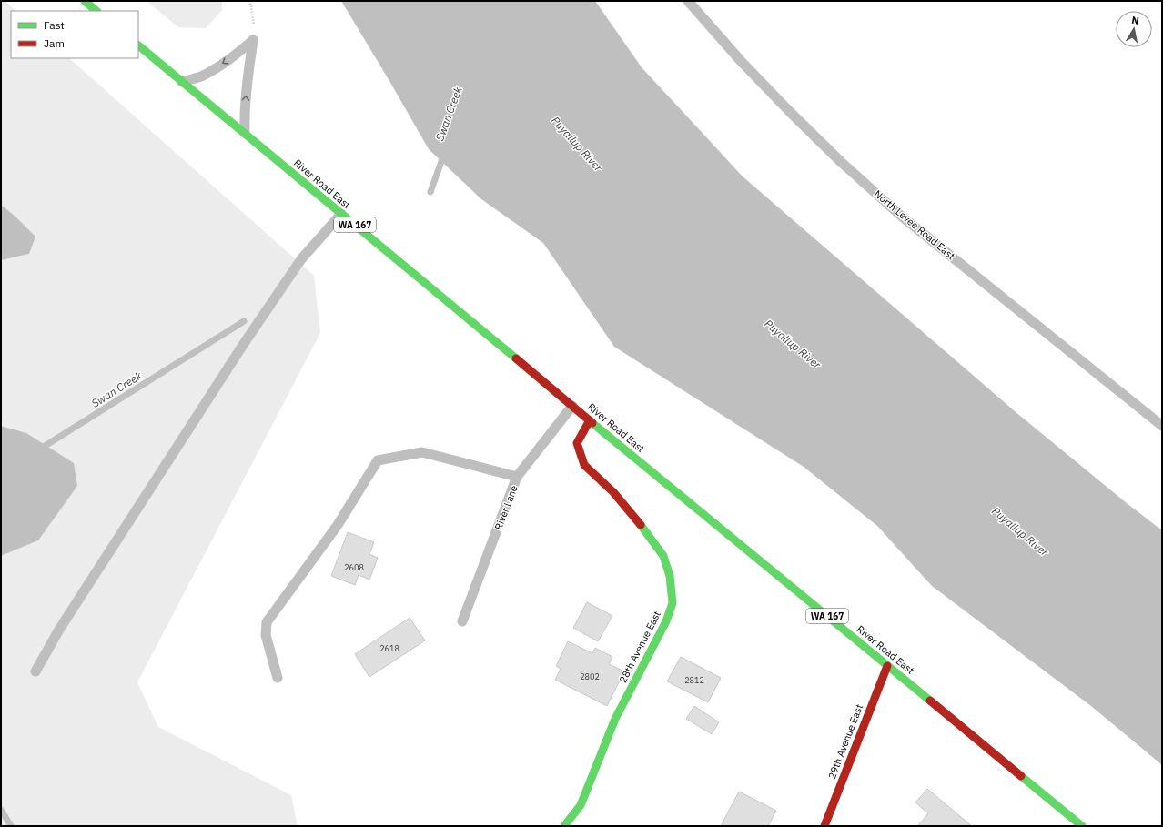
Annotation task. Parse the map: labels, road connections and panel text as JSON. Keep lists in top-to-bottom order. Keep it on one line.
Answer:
{"streets":{"main road":["River Road East","WA 167","28th Avenue East","29th Avenue East"],"lane":["North Levee Road East","River Lane"]},"crossings":[["River Road East","River Lane"],["River Road East","28th Avenue East"],["River Road East","29th Avenue East"]],"water":["Swan Creek","Puyallup River"],"house_numbers":["2608","2618","2802","2812"],"legend":["Fast","Jam"],"north":"top"}
